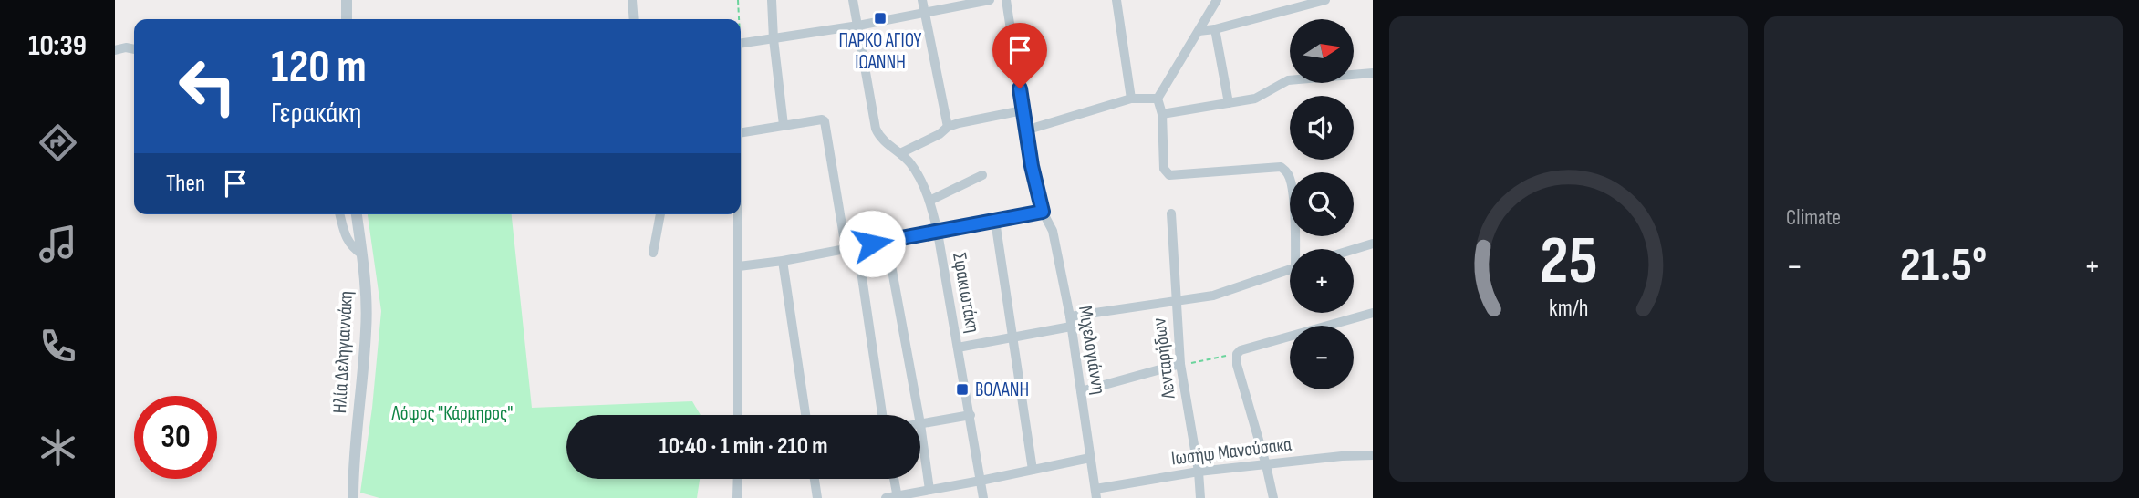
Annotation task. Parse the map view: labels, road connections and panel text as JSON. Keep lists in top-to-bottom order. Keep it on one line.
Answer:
{"streets":{"street":["Σφακιωτάκη","Μιχελογιάννη","Ηλία Δεληγιαννάκη","Λενταρήδων","Ιωσήφ Μανούσακα"]},"crossings":[["Μιχελογιάννη","Ιωσήφ Μανούσακα"],["Λενταρήδων","Ιωσήφ Μανούσακα"]],"parks":["Λόφος \"Κάρμηρος\""],"places":{"transit":["ΠΑΡΚΟ ΑΓΙΟΥ ΙΩΑΝΝΗ","ΒΟΛΑΝΗ"]},"north":"right","page":{"tabs":"10:39","tile":"Climate","map_buttons":["+","−"],"turn":["120 m","Γερακάκη"],"then":"Then","heat":["−","21.5°","+"],"limit":"30","trip":"10:40 · 1 min · 210 m","gauge":["25","km/h"]}}
